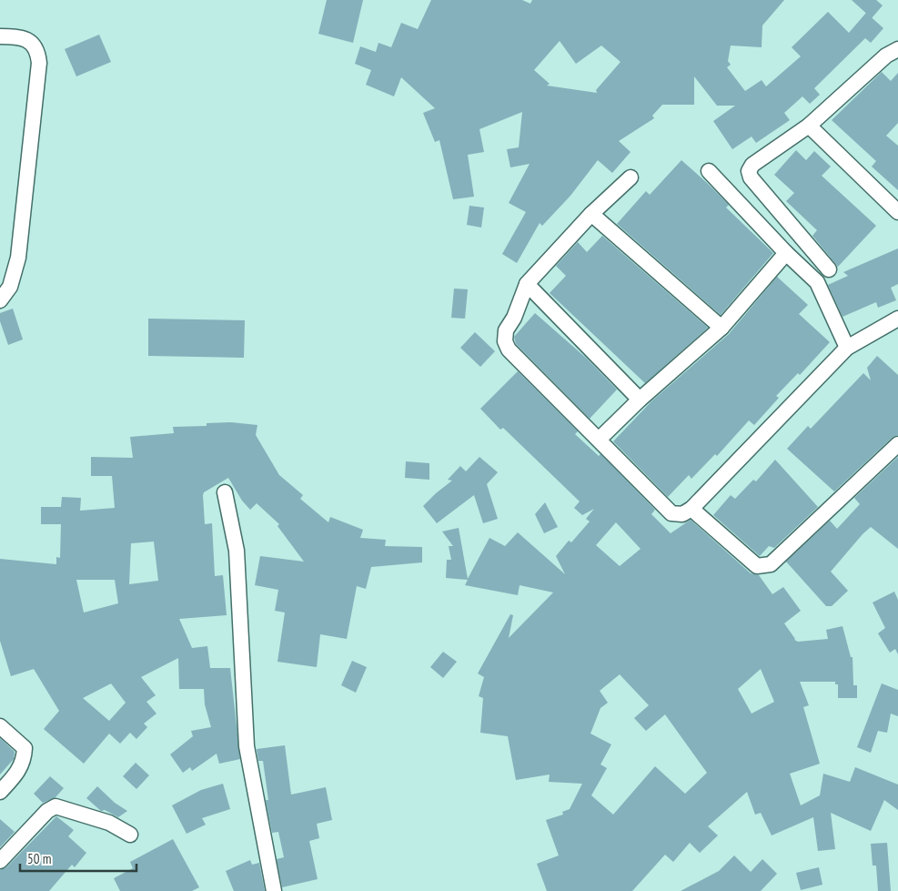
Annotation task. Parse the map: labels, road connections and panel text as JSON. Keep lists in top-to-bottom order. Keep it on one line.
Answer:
{"scale_bar":"50 m"}
